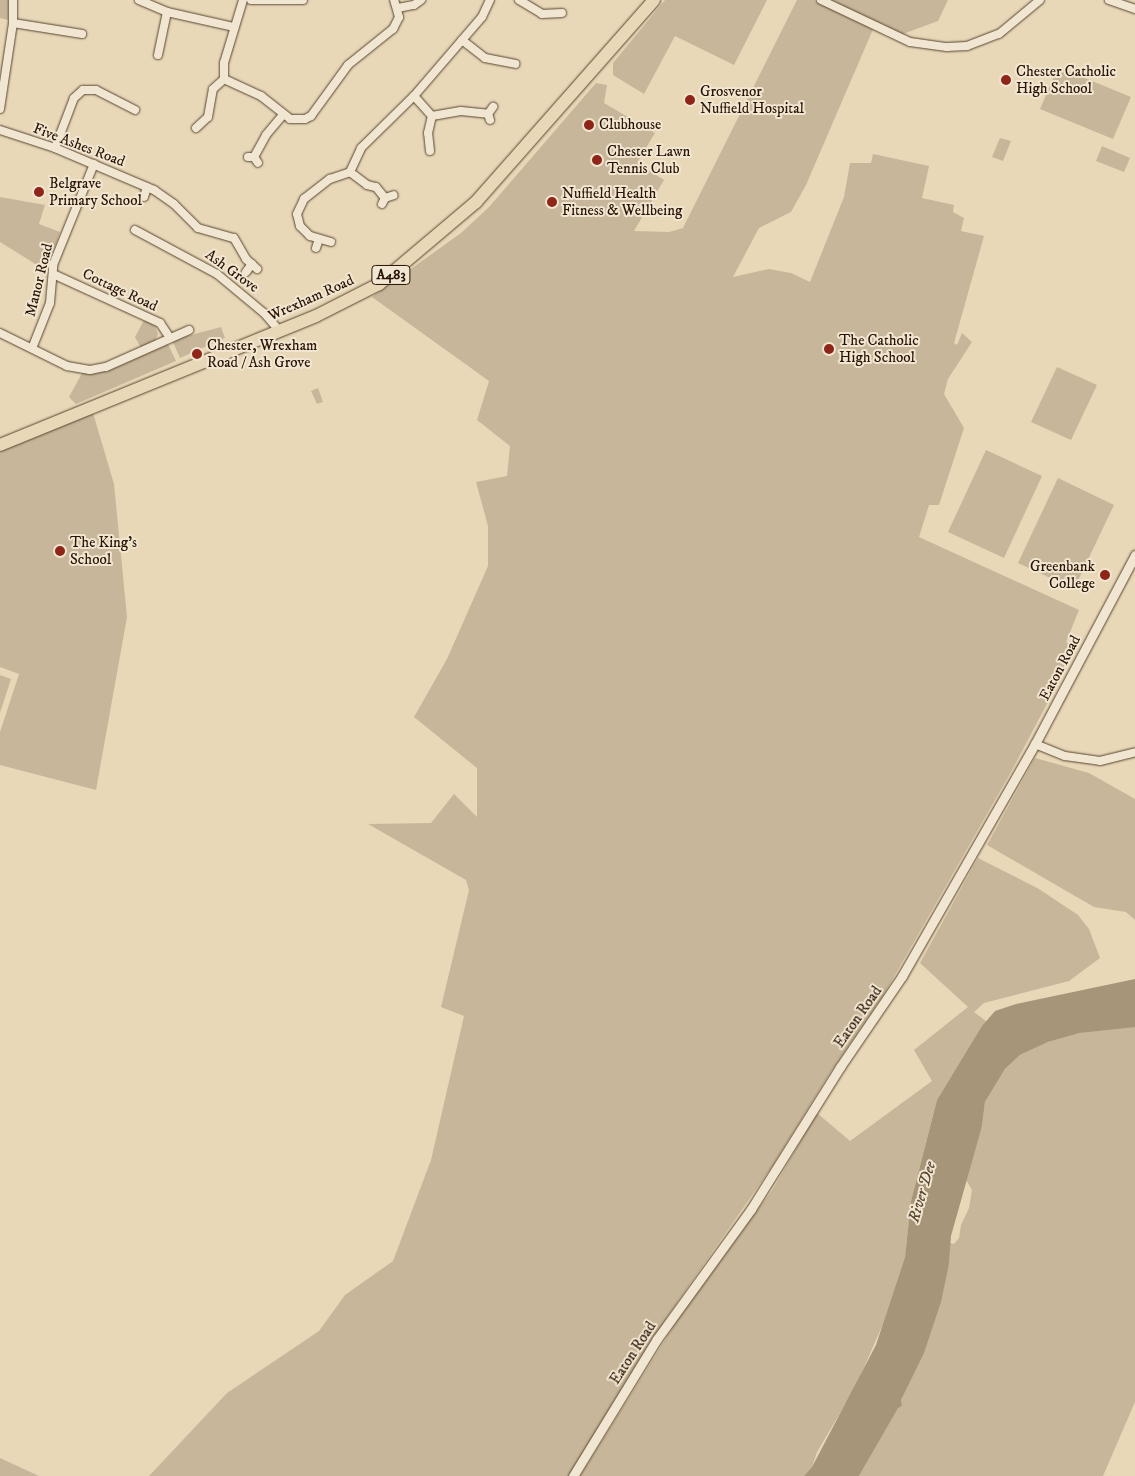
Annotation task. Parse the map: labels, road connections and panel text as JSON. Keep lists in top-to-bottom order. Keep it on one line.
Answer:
{"streets":{"highway":["A483","Wrexham Road"],"street":["Five Ashes Road","Ash Grove","Manor Road","Cottage Road","Eaton Road"]},"crossings":[["Five Ashes Road","Manor Road"],["Ash Grove","Wrexham Road"],["Manor Road","Cottage Road"]],"water":["River Dee"],"places":["Chester Catholic High School","Grosvenor Nuffield Hospital","Clubhouse","Chester Lawn Tennis Club","Belgrave Primary School","Nuffield Health Fitness & Wellbeing","The Catholic High School","Chester, Wrexham Road / Ash Grove","The King's School","Greenbank College"]}
